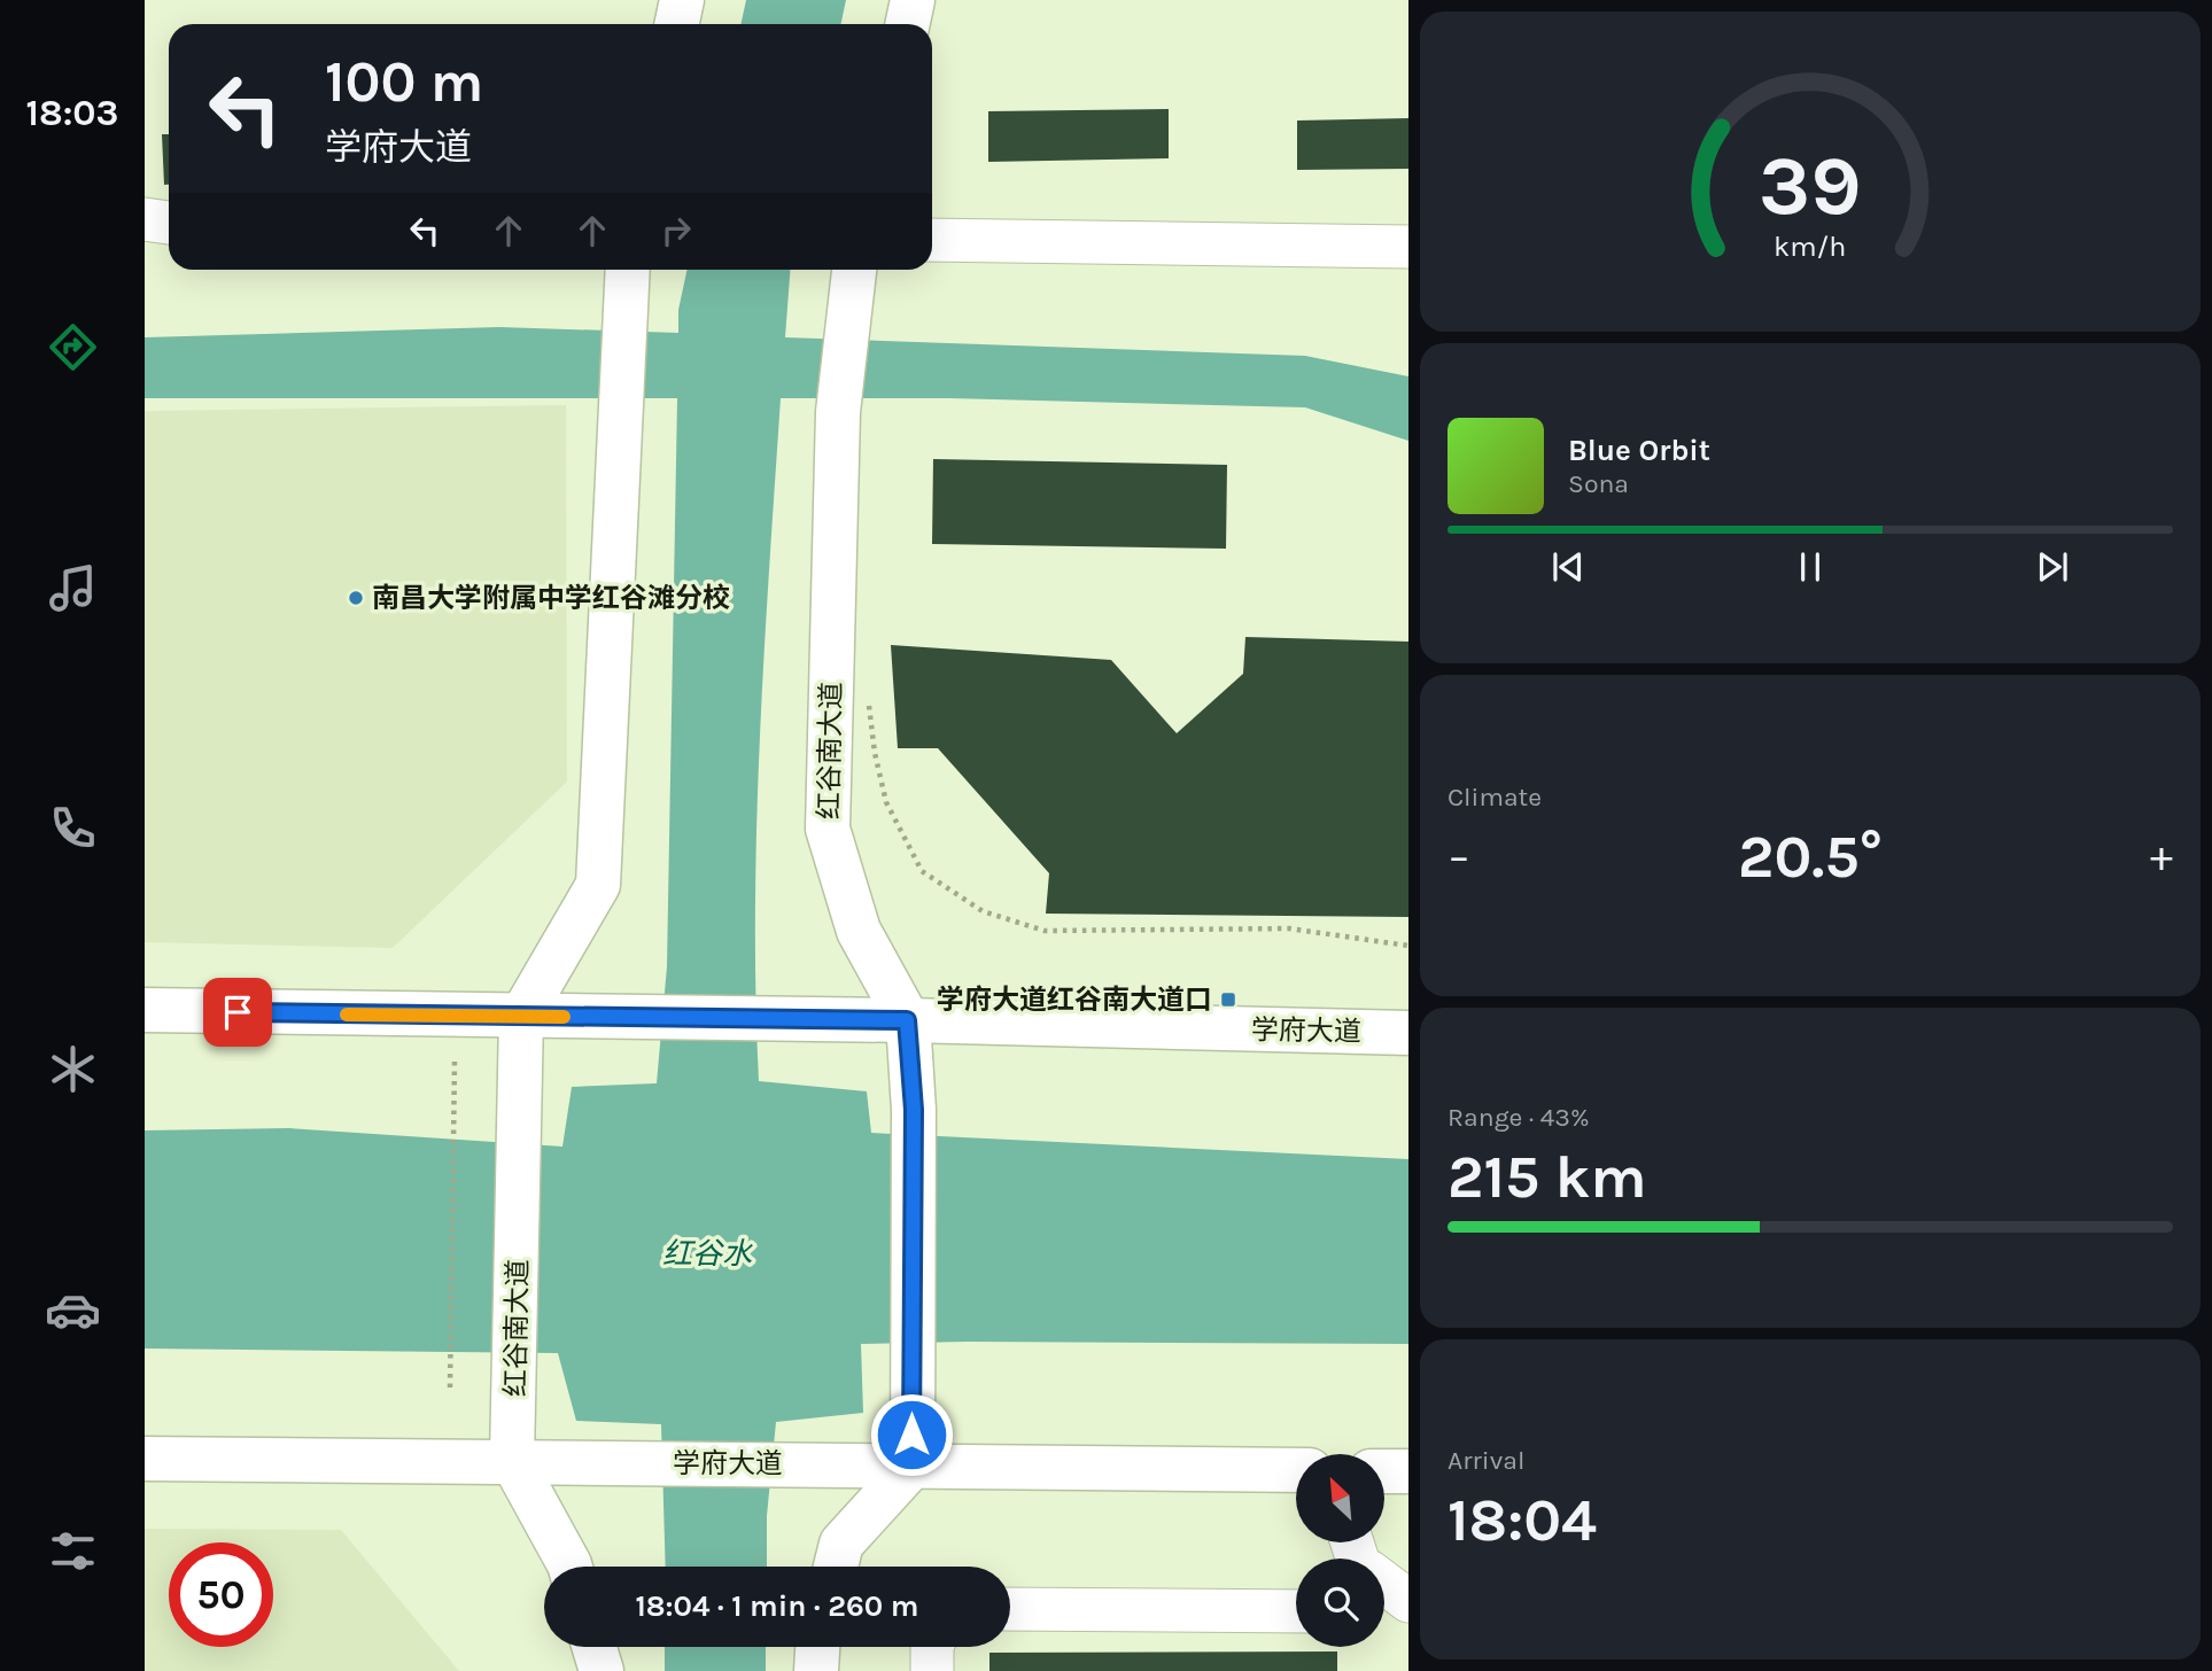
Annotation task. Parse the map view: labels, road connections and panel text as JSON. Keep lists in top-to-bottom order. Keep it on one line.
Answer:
{"streets":{"main road":["红谷南大道","学府大道"]},"crossings":[["红谷南大道","学府大道"]],"water":["红谷水"],"places":{"other":["南昌大学附属中学红谷滩分校"],"transit":["学府大道红谷南大道口"]},"north":"top left","page":{"tabs":"18:03","turn":["100 m","学府大道"],"song":["Blue Orbit","Sona"],"tile":["Climate",["Range · 43%","215 km"],["Arrival","18:04"]],"heat":["−","20.5°","+"],"limit":"50","trip":"18:04 · 1 min · 260 m","gauge":["39","km/h"]}}
